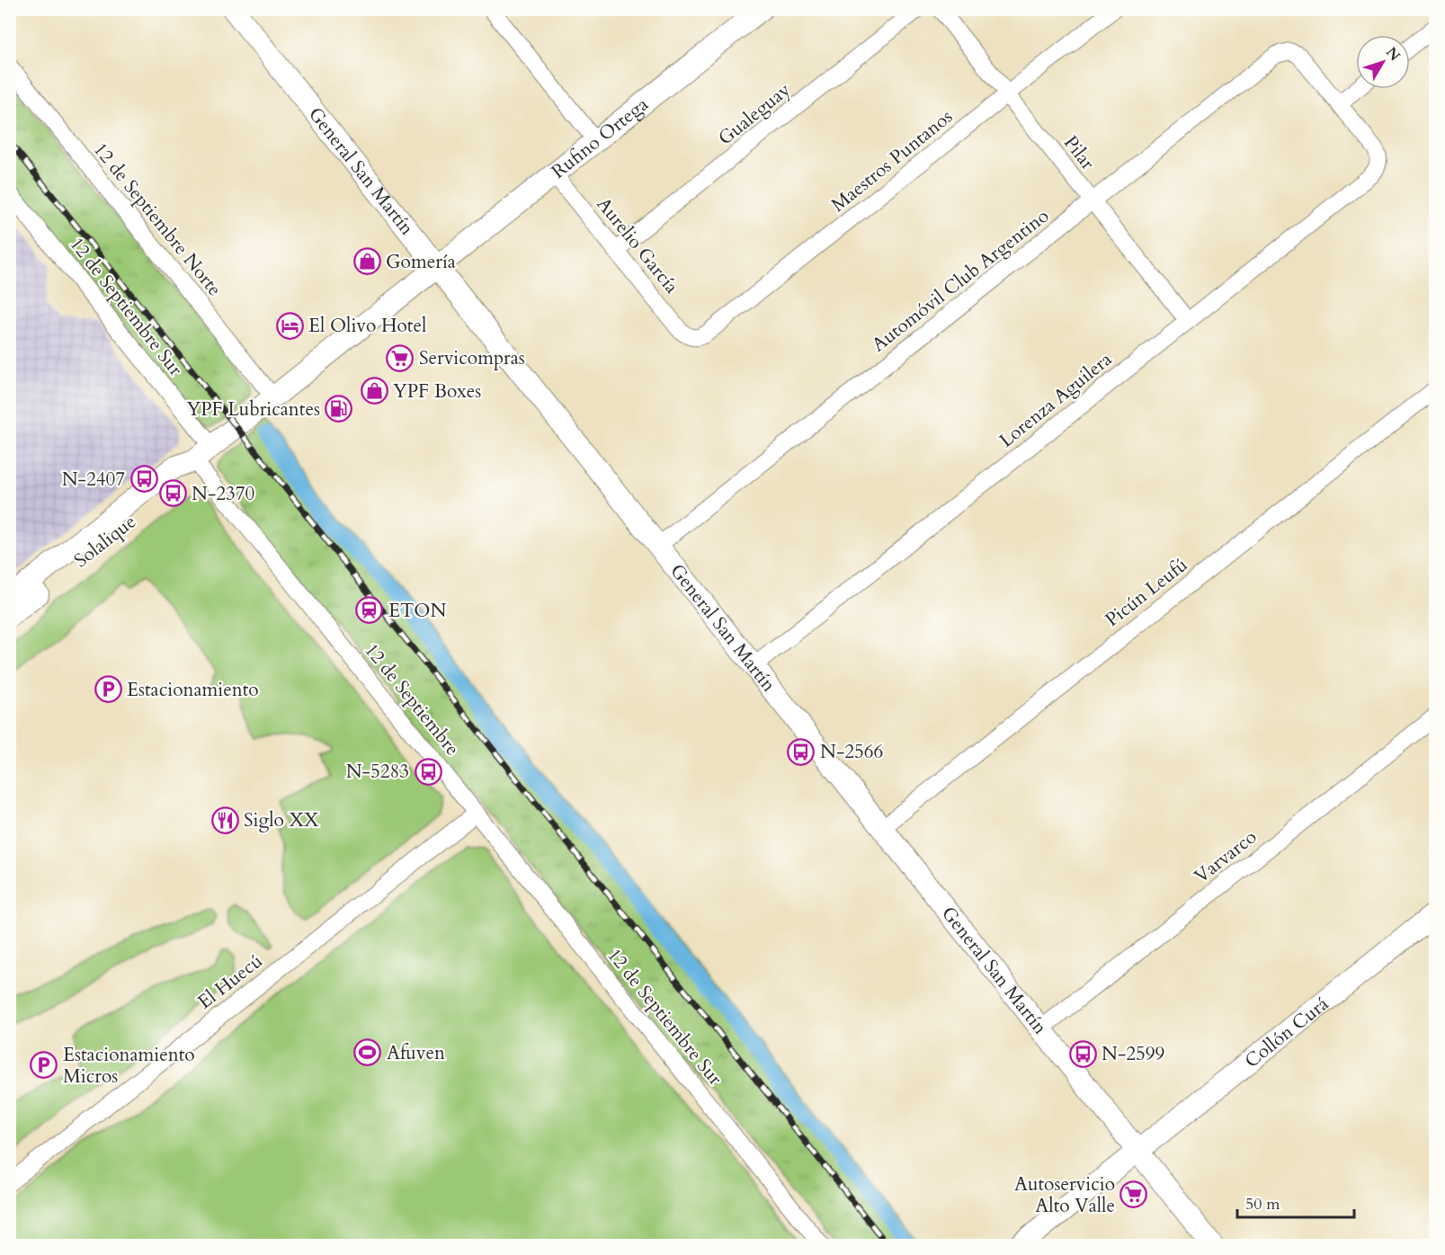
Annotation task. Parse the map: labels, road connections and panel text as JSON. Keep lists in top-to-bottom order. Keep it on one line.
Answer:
{"streets":{"main road":["Rufino Ortega","General San Martín","Solalique","Collón Curá"],"street":["Gualeguay","Pilar","Maestros Puntanos","12 de Septiembre Norte","Aurelio García","Automóvil Club Argentino","12 de Septiembre Sur","Lorenza Aguilera","Picún Leufú","12 de Septiembre","Varvarco","El Huecú"]},"crossings":[["Gualeguay","Aurelio García"],["Rufino Ortega","General San Martín"],["Rufino Ortega","Aurelio García"],["Rufino Ortega","Solalique"],["Pilar","Maestros Puntanos"],["Pilar","Automóvil Club Argentino"],["Pilar","Lorenza Aguilera"],["Maestros Puntanos","Aurelio García"],["General San Martín","Automóvil Club Argentino"],["General San Martín","Lorenza Aguilera"],["General San Martín","Solalique"],["General San Martín","Picún Leufú"],["General San Martín","Varvarco"],["General San Martín","Collón Curá"],["12 de Septiembre Norte","Solalique"],["Automóvil Club Argentino","Lorenza Aguilera"],["12 de Septiembre Sur","Solalique"],["12 de Septiembre Sur","12 de Septiembre"],["12 de Septiembre Sur","El Huecú"],["Solalique","12 de Septiembre"],["12 de Septiembre","El Huecú"]],"places":{"shop":["Gomería","YPF Boxes"],"hotel":["El Olivo Hotel"],"supermarket":["Servicompras","Autoservicio Alto Valle"],"fuel station":["YPF Lubricantes"],"bus stop":["N-2407","N-2370","N-2566","N-5283","N-2599"],"station":["ETON"],"parking":["Estacionamiento","Estacionamiento Micros"],"restaurant":["Siglo XX"],"sports":["Afuven"]},"scale_bar":"50 m","north":"top right"}
